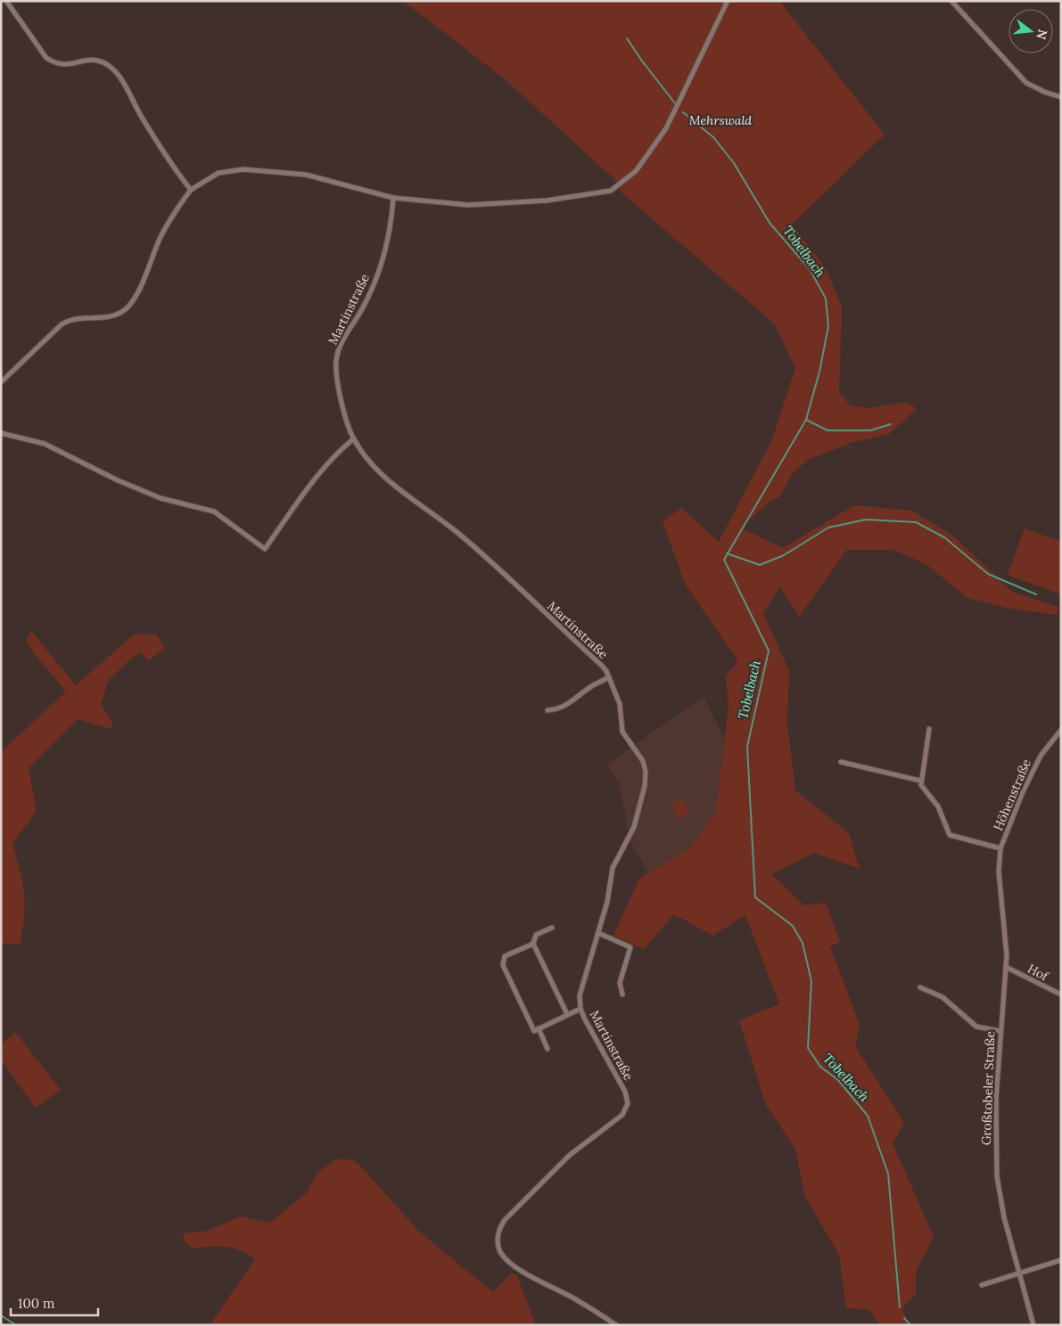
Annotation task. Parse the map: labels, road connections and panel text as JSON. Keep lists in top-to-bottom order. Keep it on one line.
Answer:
{"streets":{"street":["Martinstraße","Höhenstraße","Hof","Großtobeler Straße"]},"crossings":[["Höhenstraße","Großtobeler Straße"],["Hof","Großtobeler Straße"]],"water":["Tobelbach"],"parks":["Mehrswald"],"scale_bar":"100 m","north":"right"}
